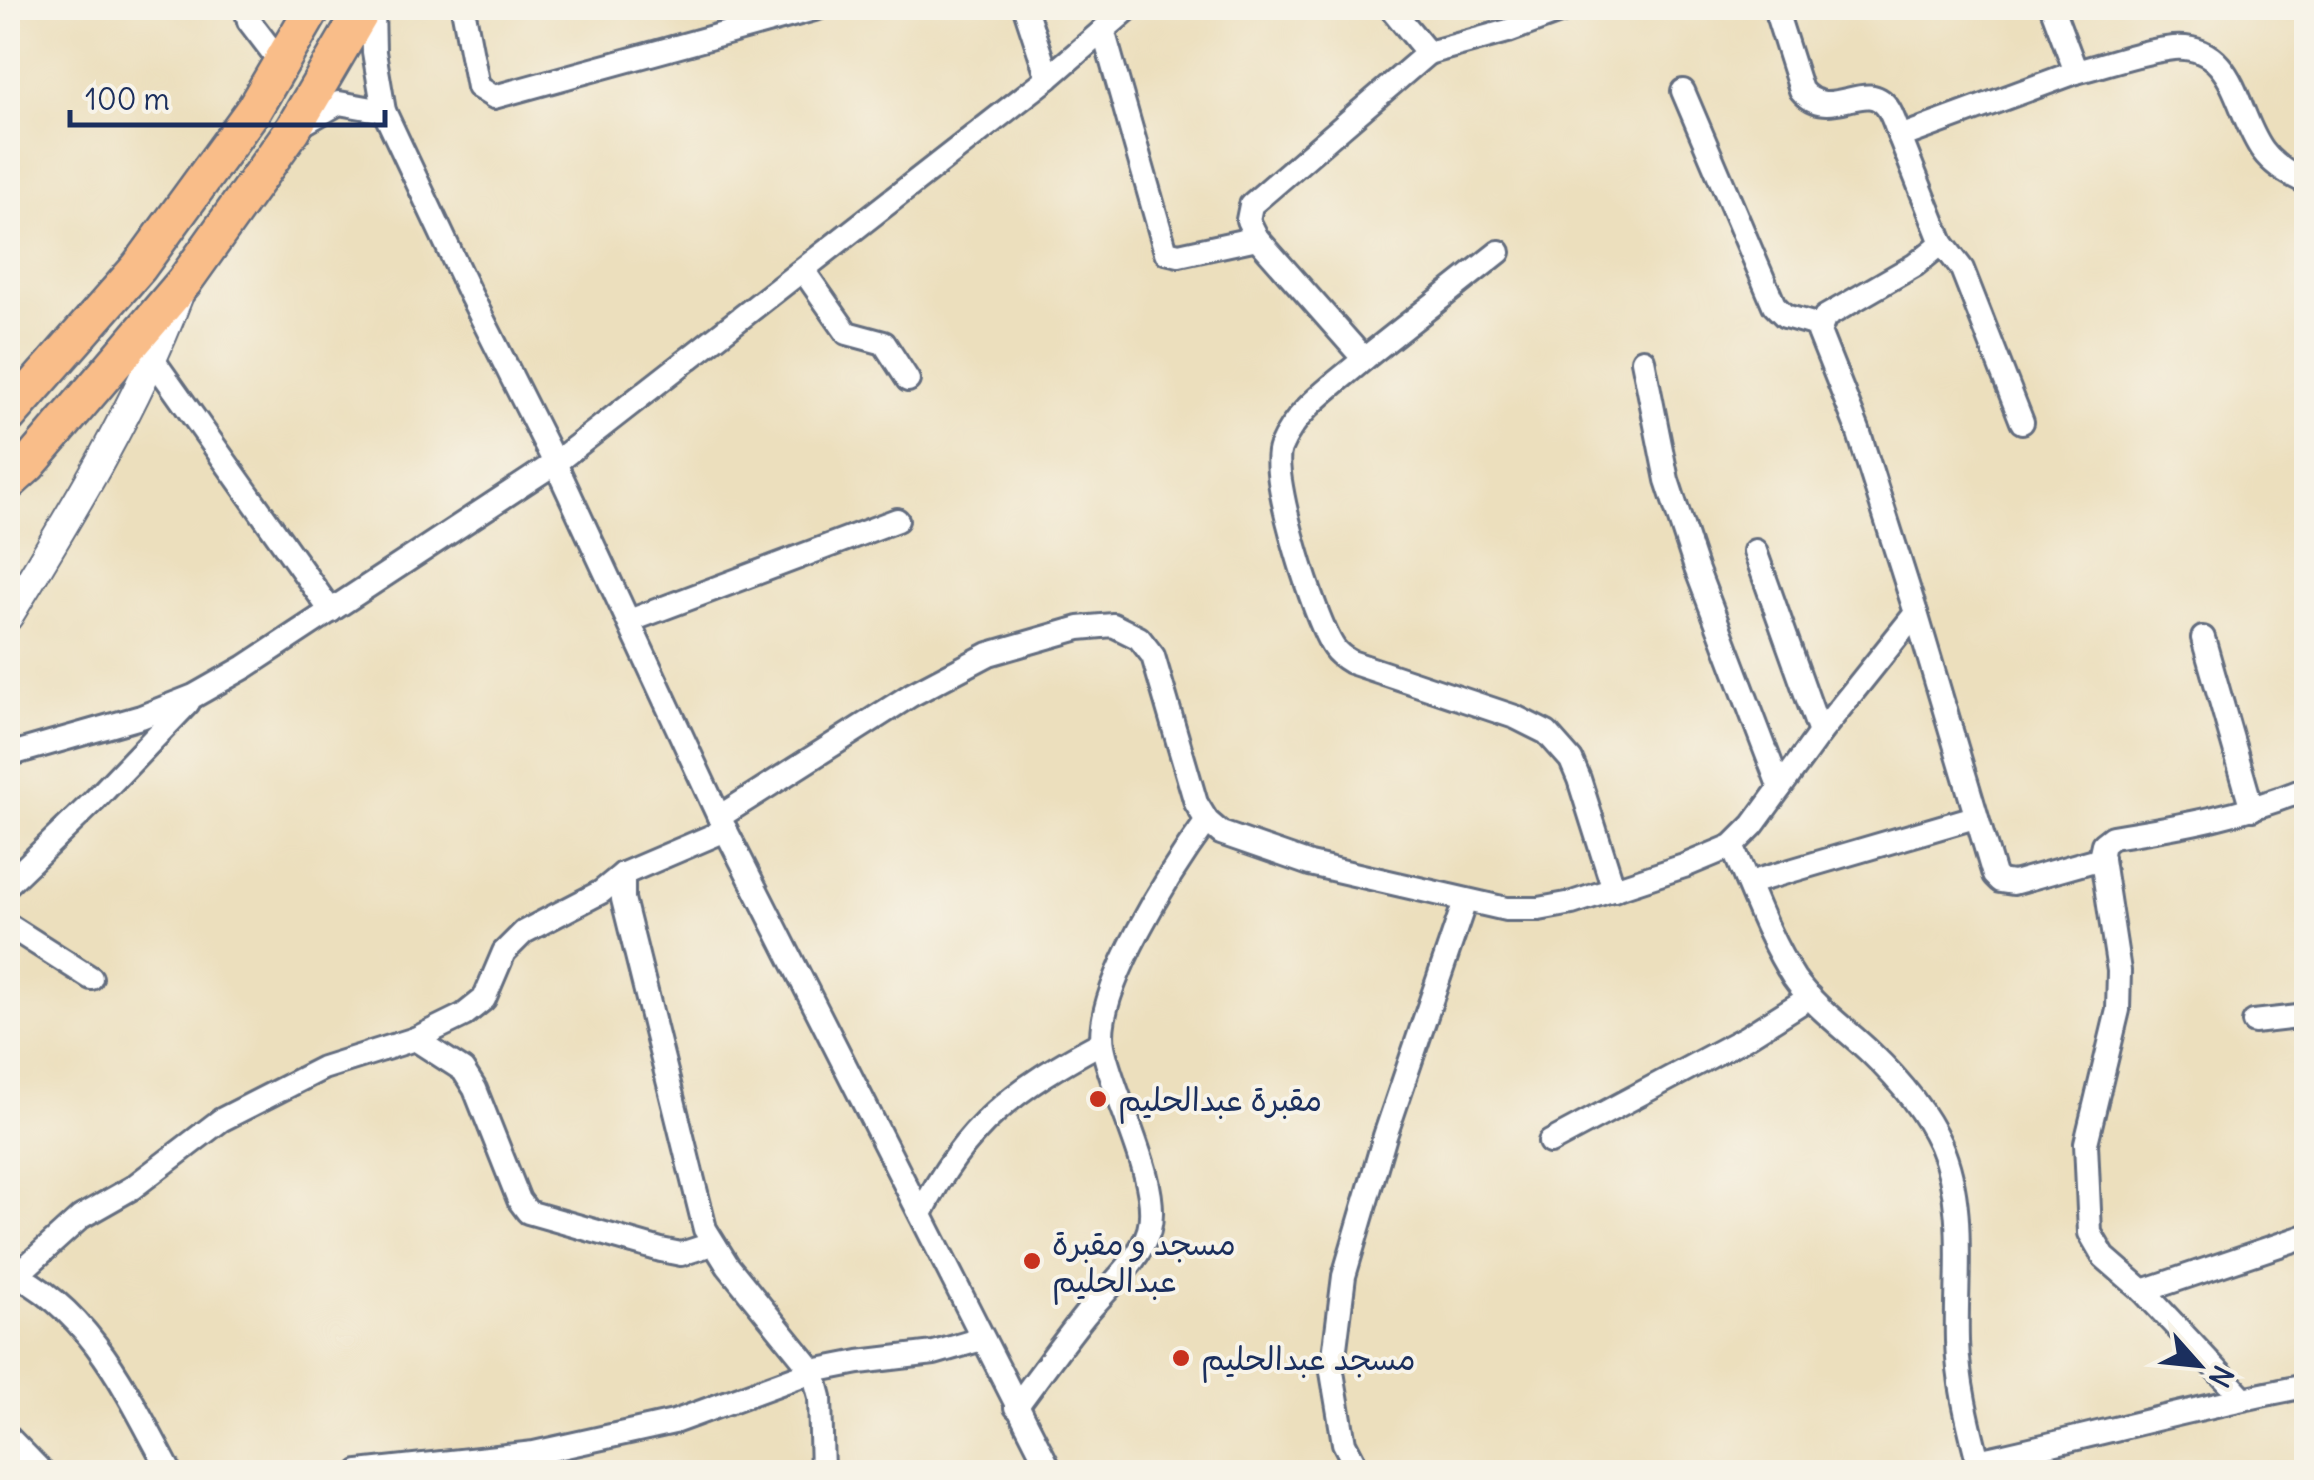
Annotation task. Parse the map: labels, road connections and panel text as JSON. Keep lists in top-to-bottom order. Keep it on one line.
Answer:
{"places":["مقبرة عبدالحليم","مسجد و مقبرة عبدالحليم","مسجد عبدالحليم"],"scale_bar":"100 m","north":"bottom right"}
